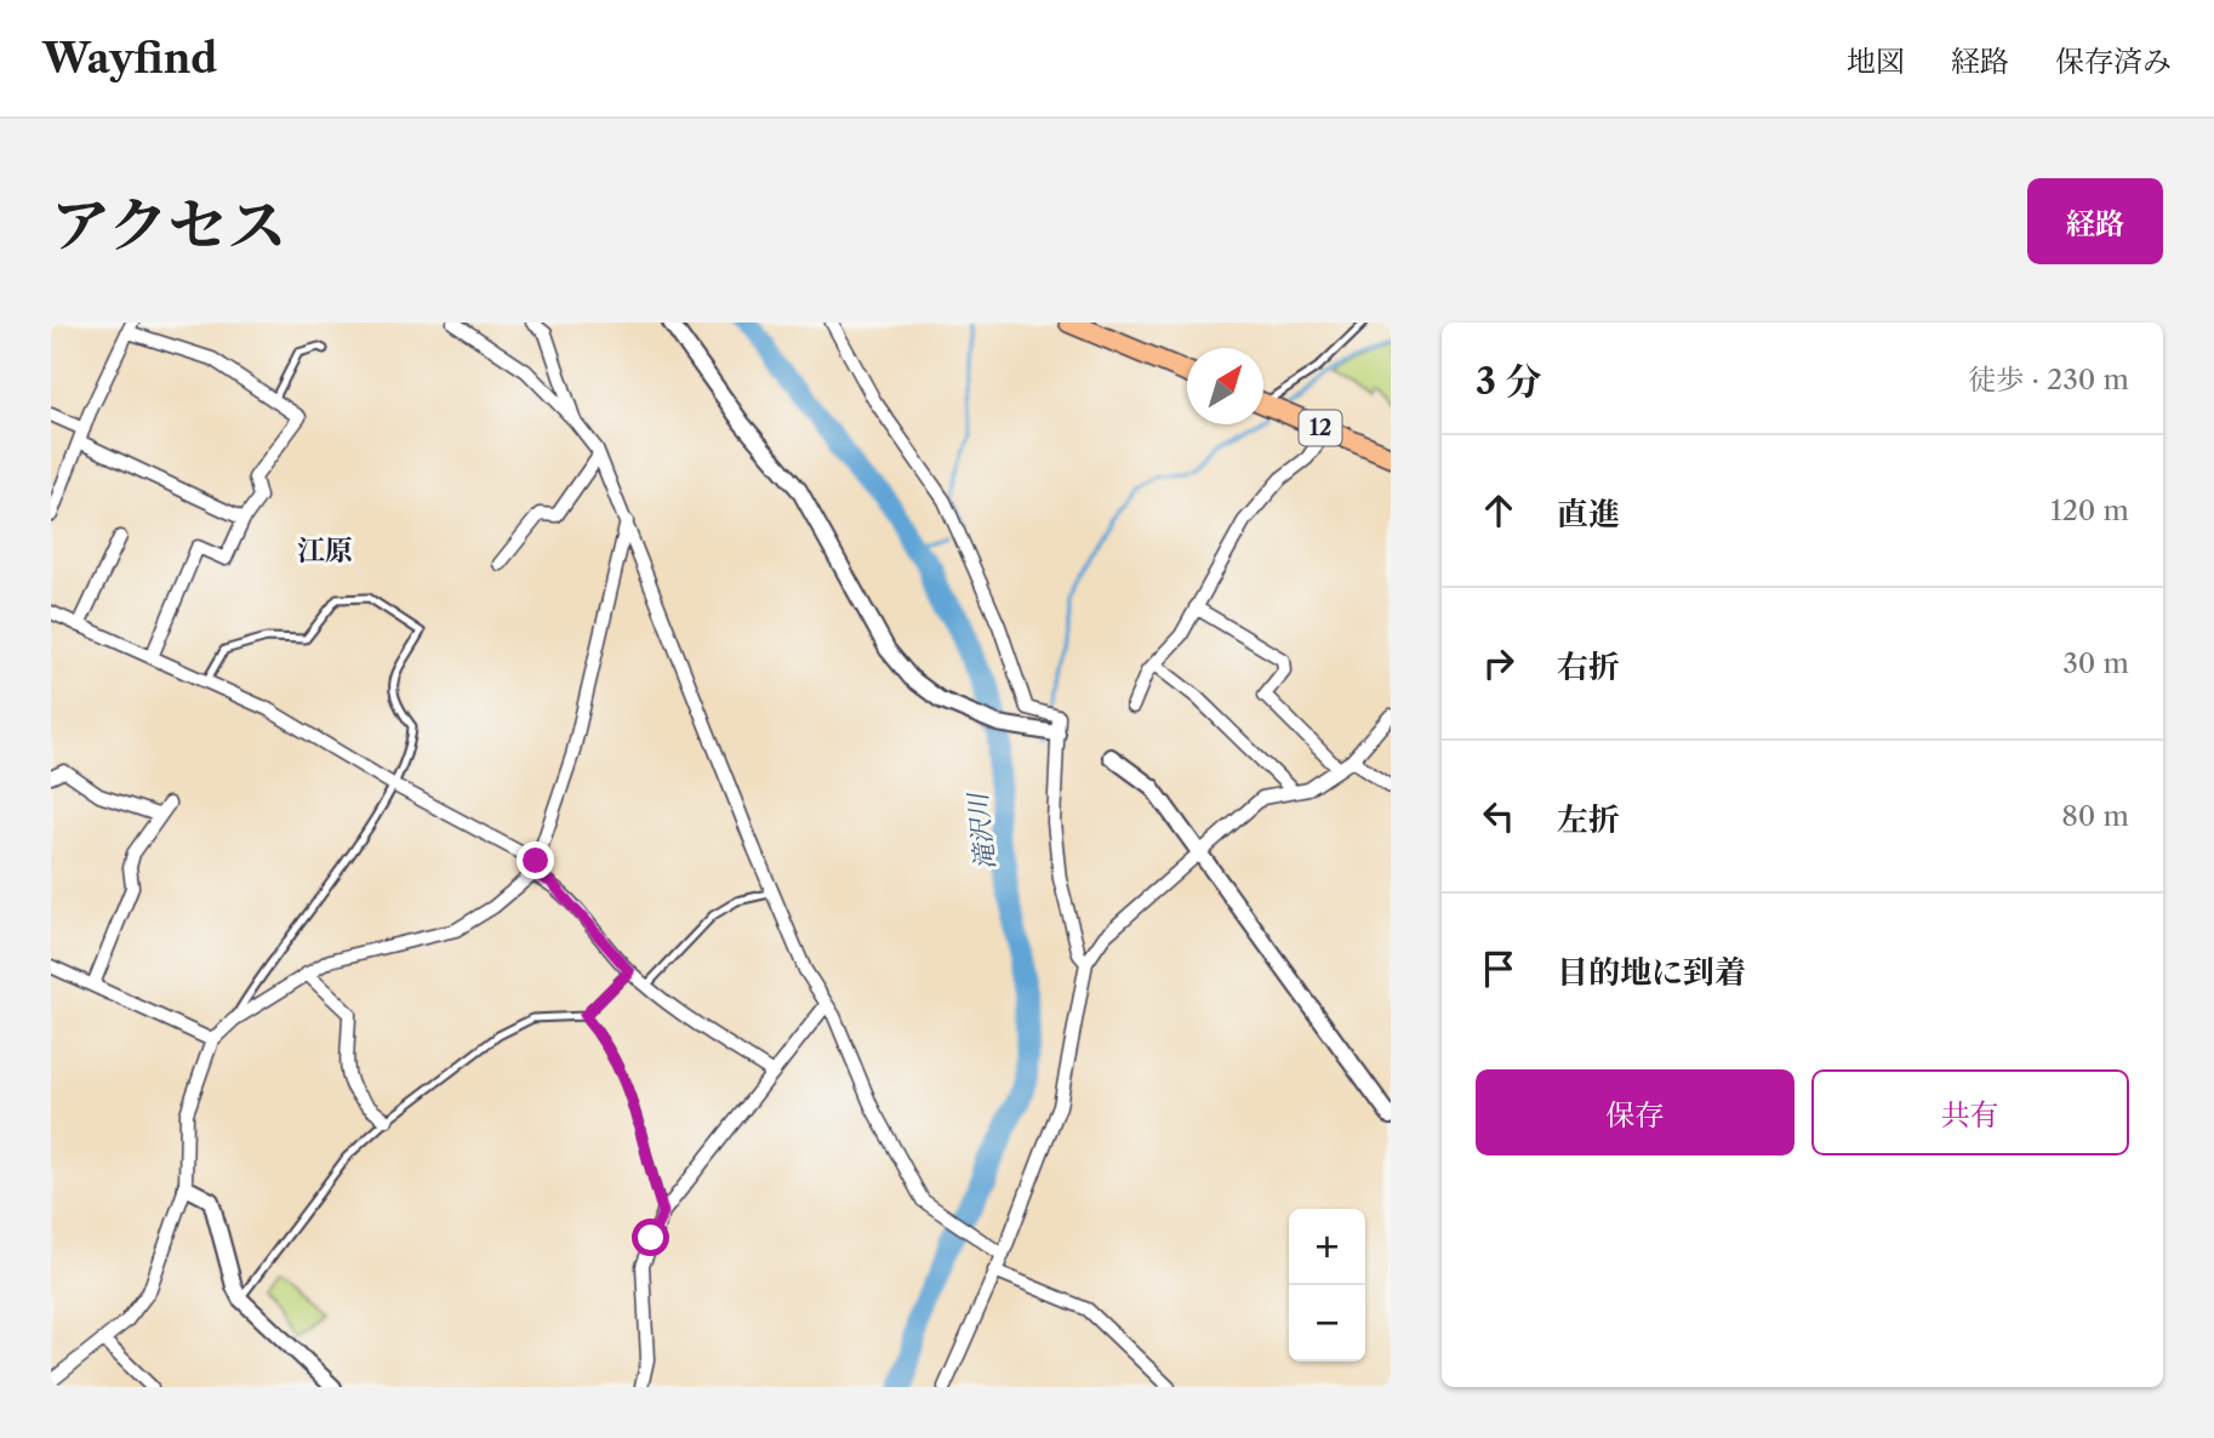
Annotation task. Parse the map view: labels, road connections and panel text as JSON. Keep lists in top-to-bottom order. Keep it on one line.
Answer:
{"streets":{"main road":["12"]},"districts":["江原"],"water":["滝沢川"],"north":"top right","page":{"header":"Wayfind","nav":["地図","経路","保存済み"],"title":"アクセス","buttons":["経路",["保存","共有"]],"heading":["3 分","徒歩 · 230 m"],"list":[["直進","120 m"],["右折","30 m"],["左折","80 m"],"目的地に到着"],"map_buttons":["+","−"]}}
